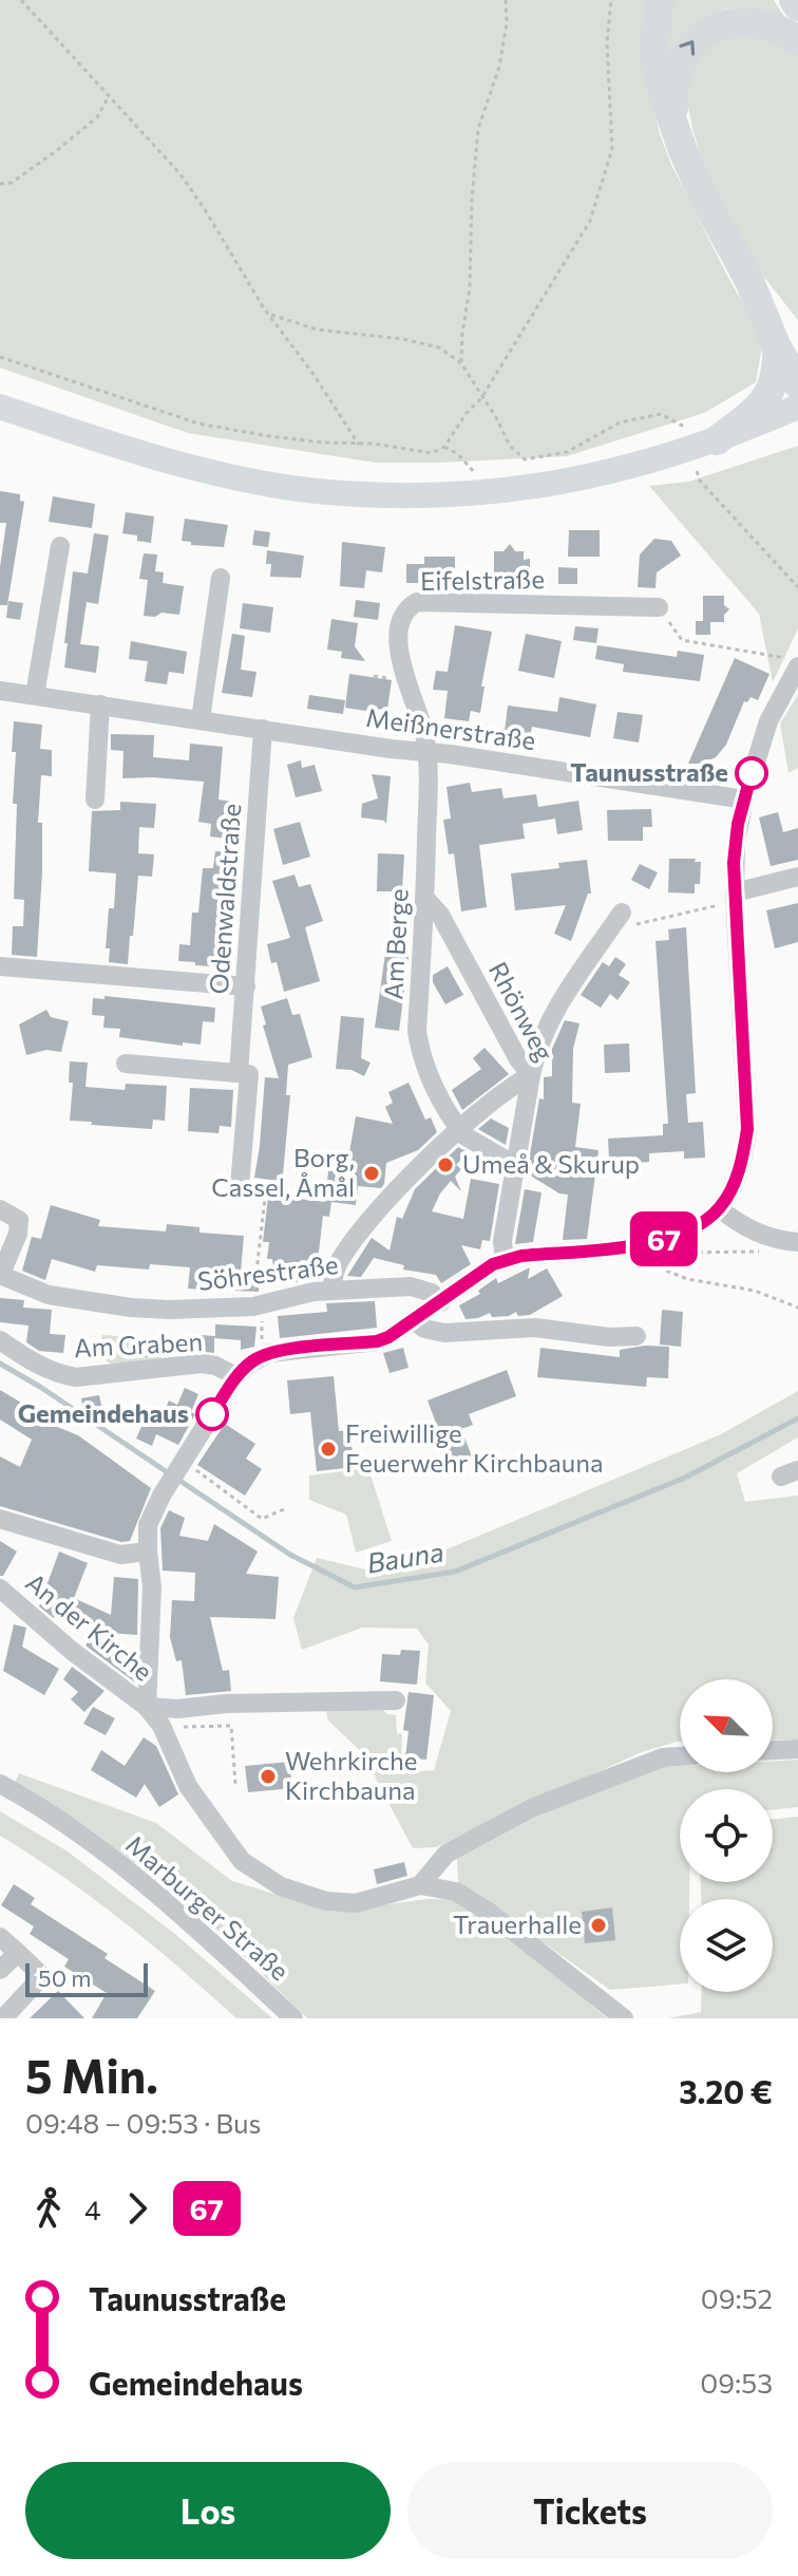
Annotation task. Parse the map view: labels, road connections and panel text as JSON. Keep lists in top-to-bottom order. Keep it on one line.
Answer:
{"streets":{"street":["Eifelstraße","Meißnerstraße","Odenwaldstraße","Am Berge","Rhönweg","Söhrestraße","Am Graben","An der Kirche","Marburger Straße"]},"crossings":[["Eifelstraße","Meißnerstraße"],["Eifelstraße","Am Berge"],["Meißnerstraße","Odenwaldstraße"],["Meißnerstraße","Am Berge"],["Am Berge","Rhönweg"],["Am Graben","An der Kirche"]],"water":["Bauna"],"places":["Taunusstraße","Umeå & Skurup","Borg, Cassel, Åmål","Gemeindehaus","Freiwillige Feuerwehr Kirchbauna","Wehrkirche Kirchbauna","Trauerhalle"],"lines":["bus line 67"],"scale_bar":"50 m","north":"top left","page":{"on_map":"67","scale":"50 m","heading":["5 Min.","09:48 – 09:53 · Bus","3.20 €"],"legs":["4","67"],"list":[{"name":"Taunusstraße","value":"09:52"},{"name":"Gemeindehaus","value":"09:53"}],"buttons":["Los","Tickets"]}}
